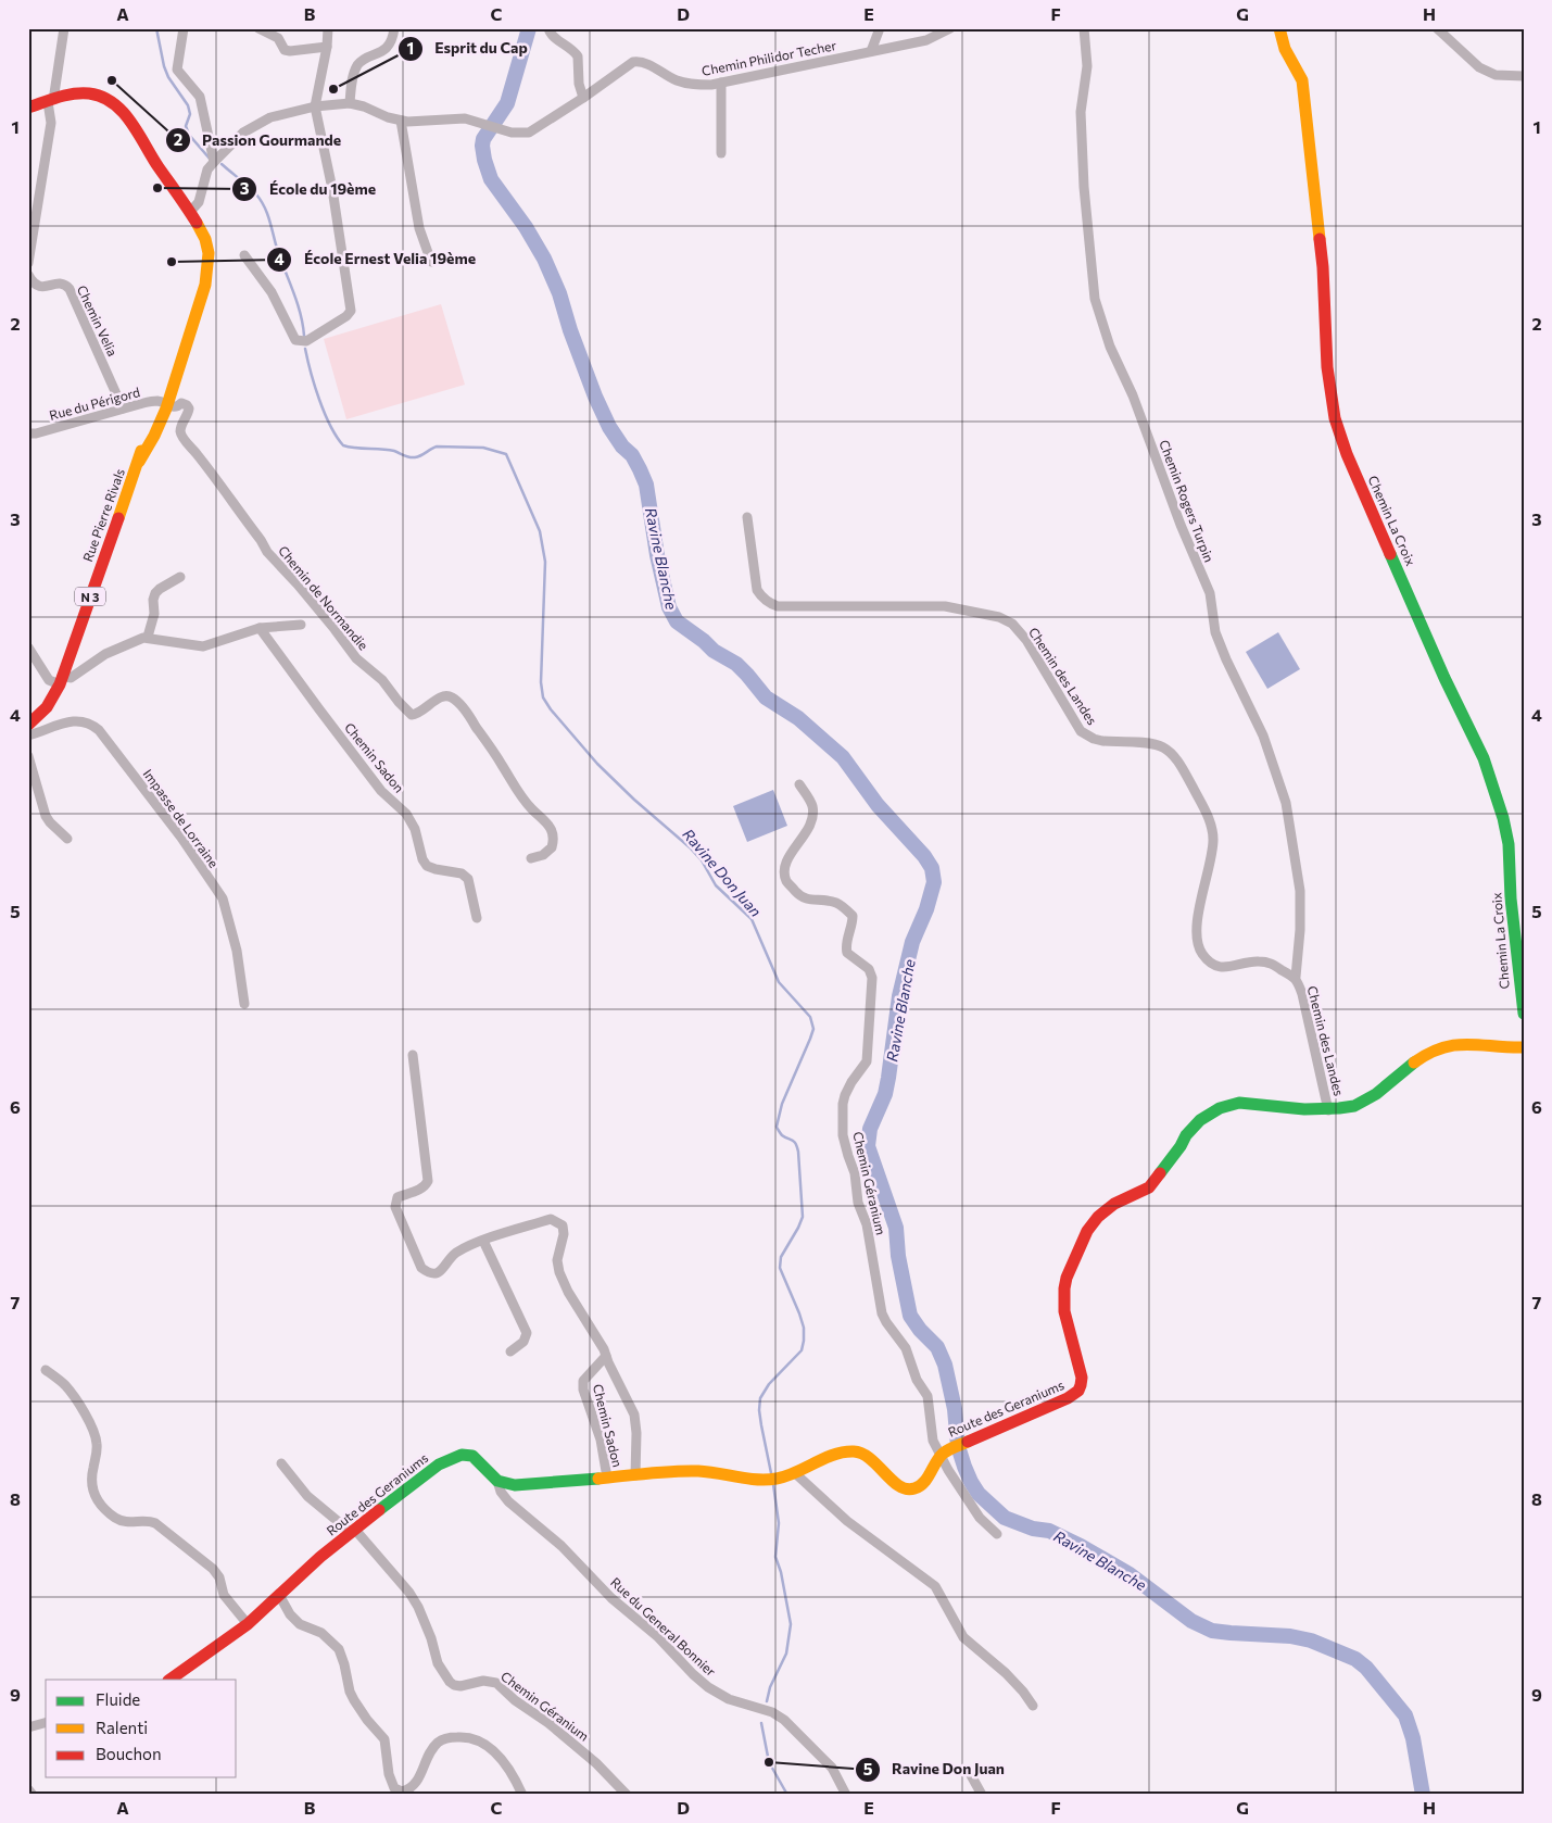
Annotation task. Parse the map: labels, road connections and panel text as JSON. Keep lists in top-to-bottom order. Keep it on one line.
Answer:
{"streets":{"street":["Chemin Philidor Techer","Chemin Velia","Rue du Périgord","Chemin Rogers Turpin","Rue Pierre Rivals","Chemin La Croix","N 3","Chemin de Normandie","Chemin des Landes","Chemin Sadon","Impasse de Lorraine","Chemin Géranium","Route des Geraniums","Rue du General Bonnier"]},"crossings":[["Chemin Philidor Techer","Rue Pierre Rivals"],["Chemin Velia","Rue du Périgord"],["Rue du Périgord","Rue Pierre Rivals"],["Chemin Rogers Turpin","Chemin des Landes"],["Chemin des Landes","Route des Geraniums"],["Chemin Sadon","Route des Geraniums"],["Chemin Géranium","Route des Geraniums"],["Route des Geraniums","Rue du General Bonnier"]],"water":["Ravine Blanche","Ravine Don Juan"],"places":["Passion Gourmande","Esprit du Cap","École du 19ème","École Ernest Velia 19ème","Ravine Don Juan"],"legend":["Fluide","Ralenti","Bouchon"],"grid":{"columns":["A","B","C","D","E","F","G","H"],"rows":["1","2","3","4","5","6","7","8","9"]}}
